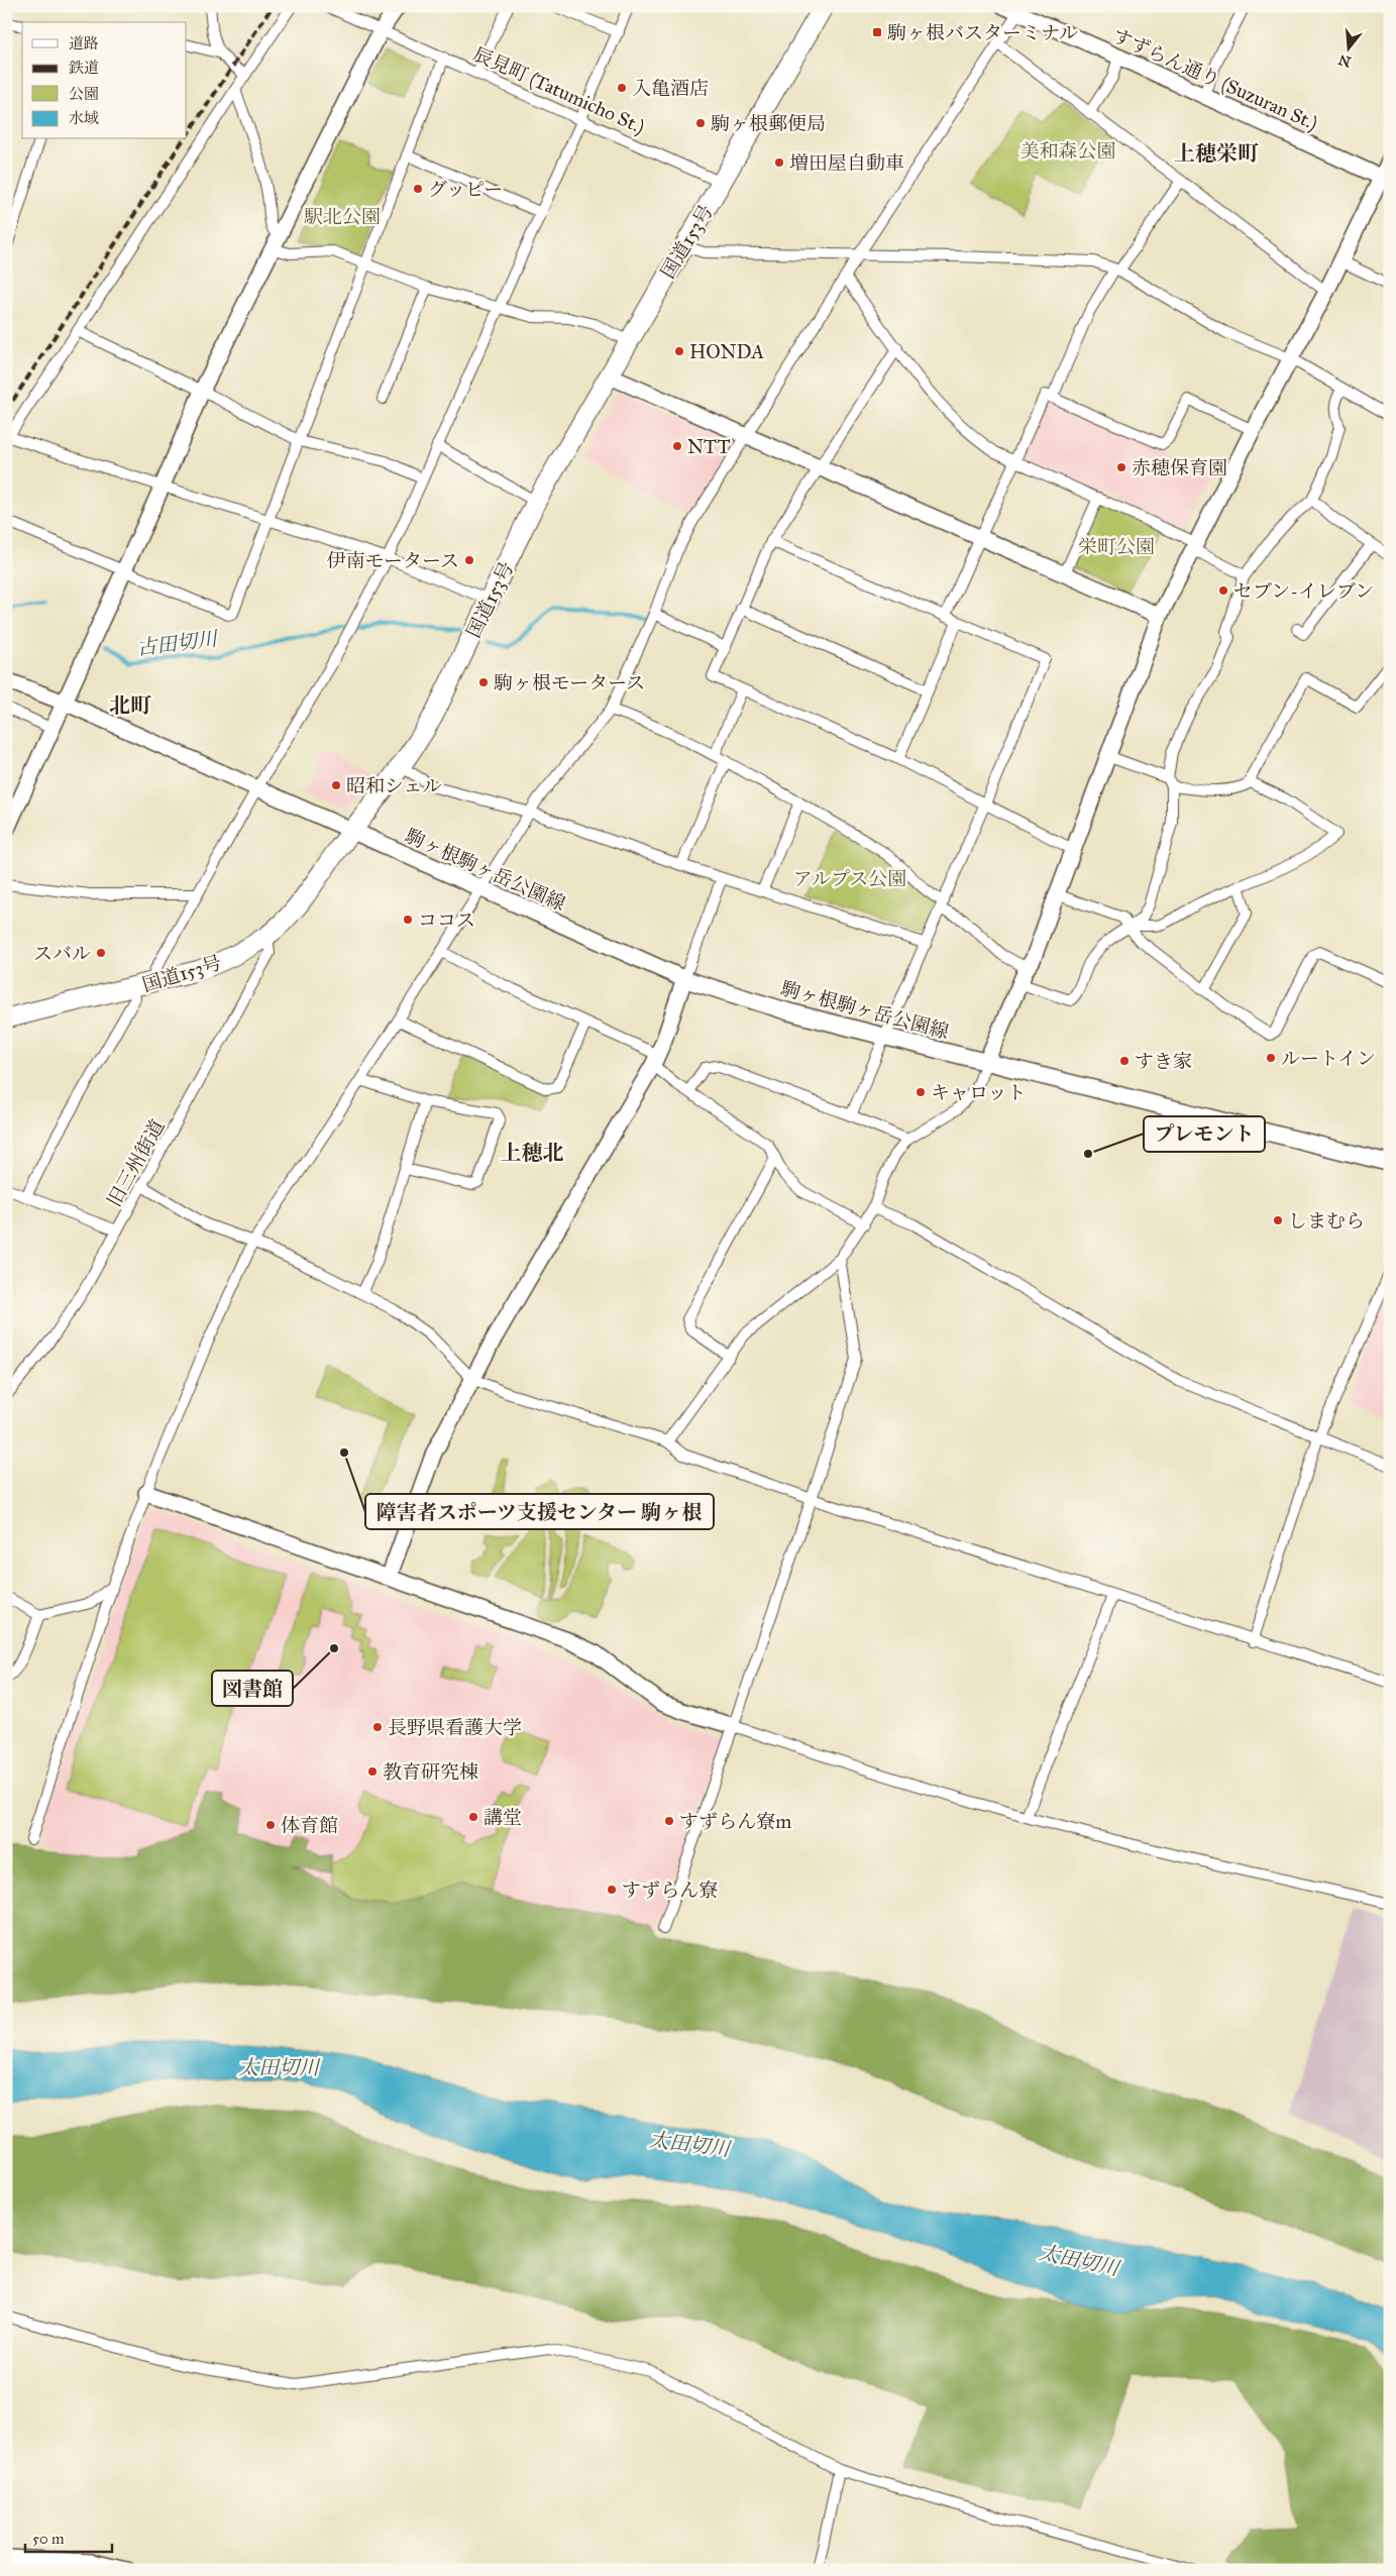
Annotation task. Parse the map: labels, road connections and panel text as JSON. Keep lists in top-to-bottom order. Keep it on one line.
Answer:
{"streets":{"highway":["国道153号"],"main road":["駒ヶ根駒ヶ岳公園線"],"street":["すずらん通り (Suzuran St.)","辰見町 (Tatumicho St.)","旧三州街道"]},"crossings":[["辰見町 (Tatumicho St.)","国道153号"],["国道153号","駒ヶ根駒ヶ岳公園線"],["国道153号","旧三州街道"]],"districts":["上穂栄町","北町","上穂北"],"water":["古田切川","太田切川"],"parks":["美和森公園","駅北公園","栄町公園","アルプス公園"],"places":{"transit":["駒ヶ根バスターミナル"],"other":["入亀酒店","駒ヶ根郵便局","増田屋自動車","グッピー","HONDA","NTT","赤穂保育園","伊南モータース","セブン-イレブン","駒ヶ根モータース","昭和シェル","ココス","スバル","ルートイン","すき家","キャロット","プレモント","しまむら","障害者スポーツ支援センター 駒ヶ根","図書館","長野県看護大学","教育研究棟","講堂","すずらん寮m","体育館","すずらん寮"]},"legend":["道路","鉄道","公園","水域"],"scale_bar":"50 m","north":"bottom"}
